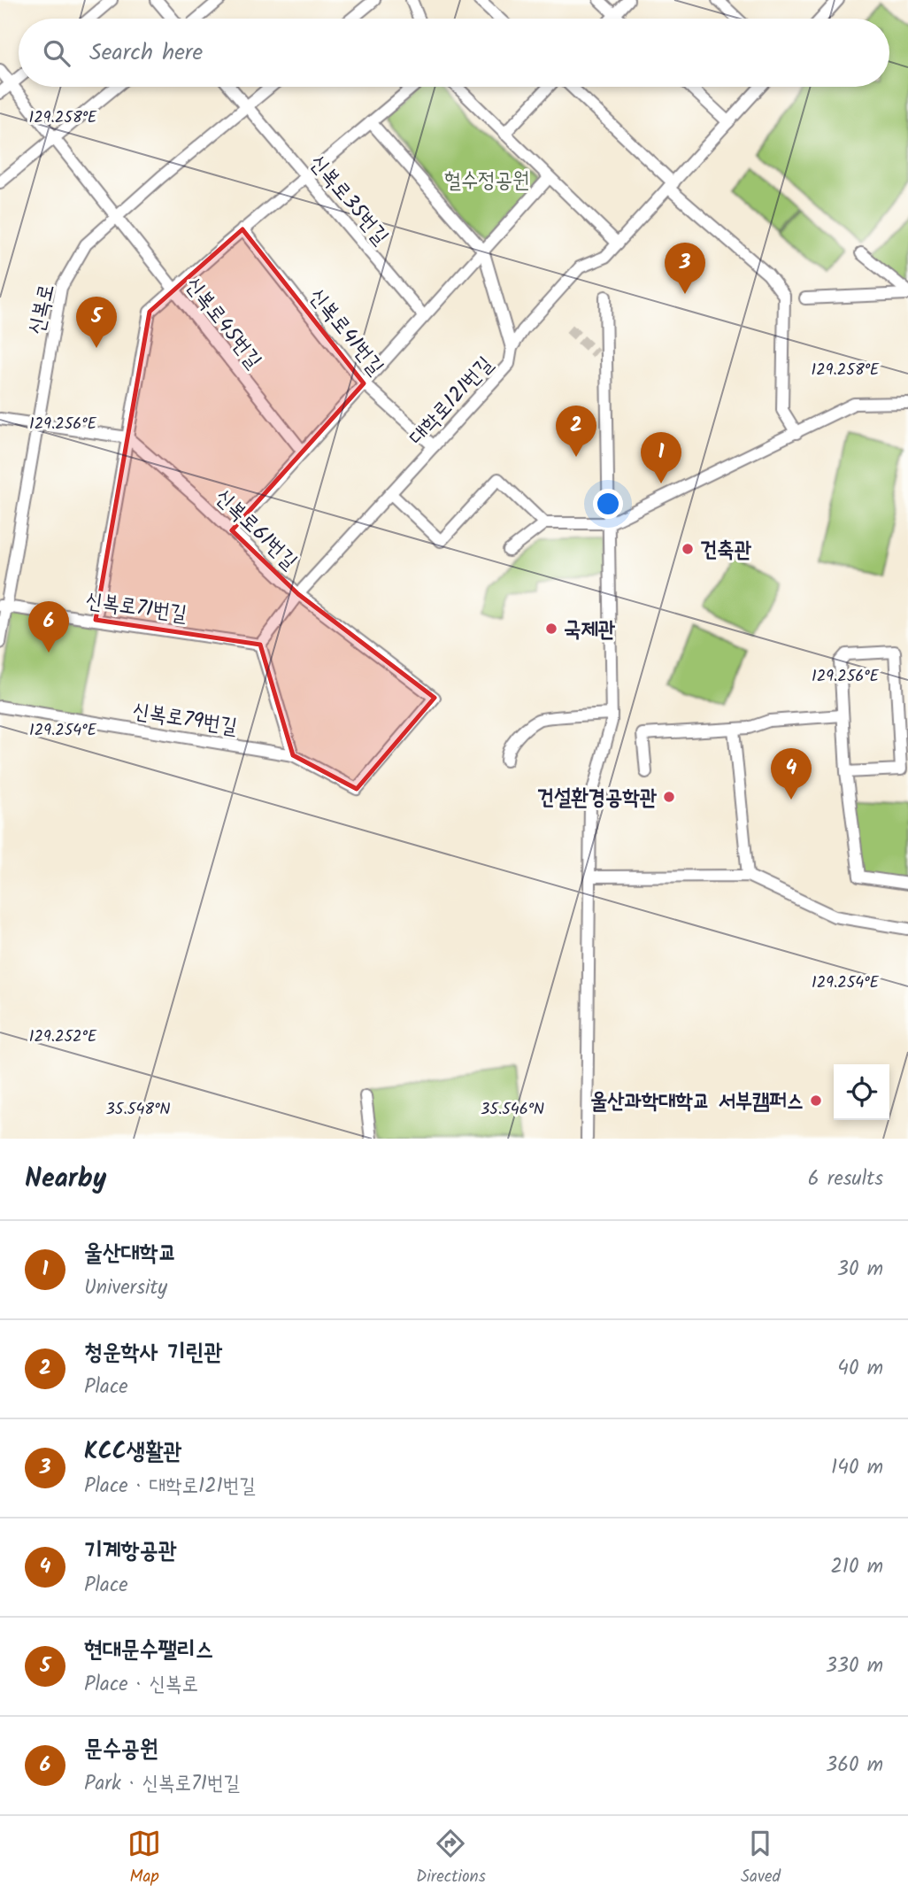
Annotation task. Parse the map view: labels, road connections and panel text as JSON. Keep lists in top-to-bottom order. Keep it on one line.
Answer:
{"streets":{"street":["신복로35번길","신복로","신복로45번길","신복로41번길","대학로121번길","신복로61번길","신복로71번길","신복로79번길"]},"crossings":[["신복로35번길","신복로"],["신복로","신복로45번길"],["신복로","신복로71번길"],["신복로41번길","대학로121번길"],["대학로121번길","신복로61번길"],["대학로121번길","신복로71번길"],["신복로61번길","신복로79번길"]],"parks":["헐수정공원"],"places":["건축관","국제관","건설환경공학관","울산과학대학교 서부캠퍼스"],"page":{"search":"Search here","pins":["3","5","2","1","6","4"],"heading":["Nearby","6 results"],"list":[{"mark":"1","name":"울산대학교","note":"University","value":"30 m"},{"mark":"2","name":"청운학사 기린관","note":"Place","value":"40 m"},{"mark":"3","name":"KCC생활관","note":"Place · 대학로121번길","value":"140 m"},{"mark":"4","name":"기계항공관","note":"Place","value":"210 m"},{"mark":"5","name":"현대문수팰리스","note":"Place · 신복로","value":"330 m"},{"mark":"6","name":"문수공원","note":"Park · 신복로71번길","value":"360 m"}],"nav":["Map","Directions","Saved"]},"coordinates":["129.258°E","129.256°E","129.254°E","129.252°E","35.548°N","35.546°N"]}
